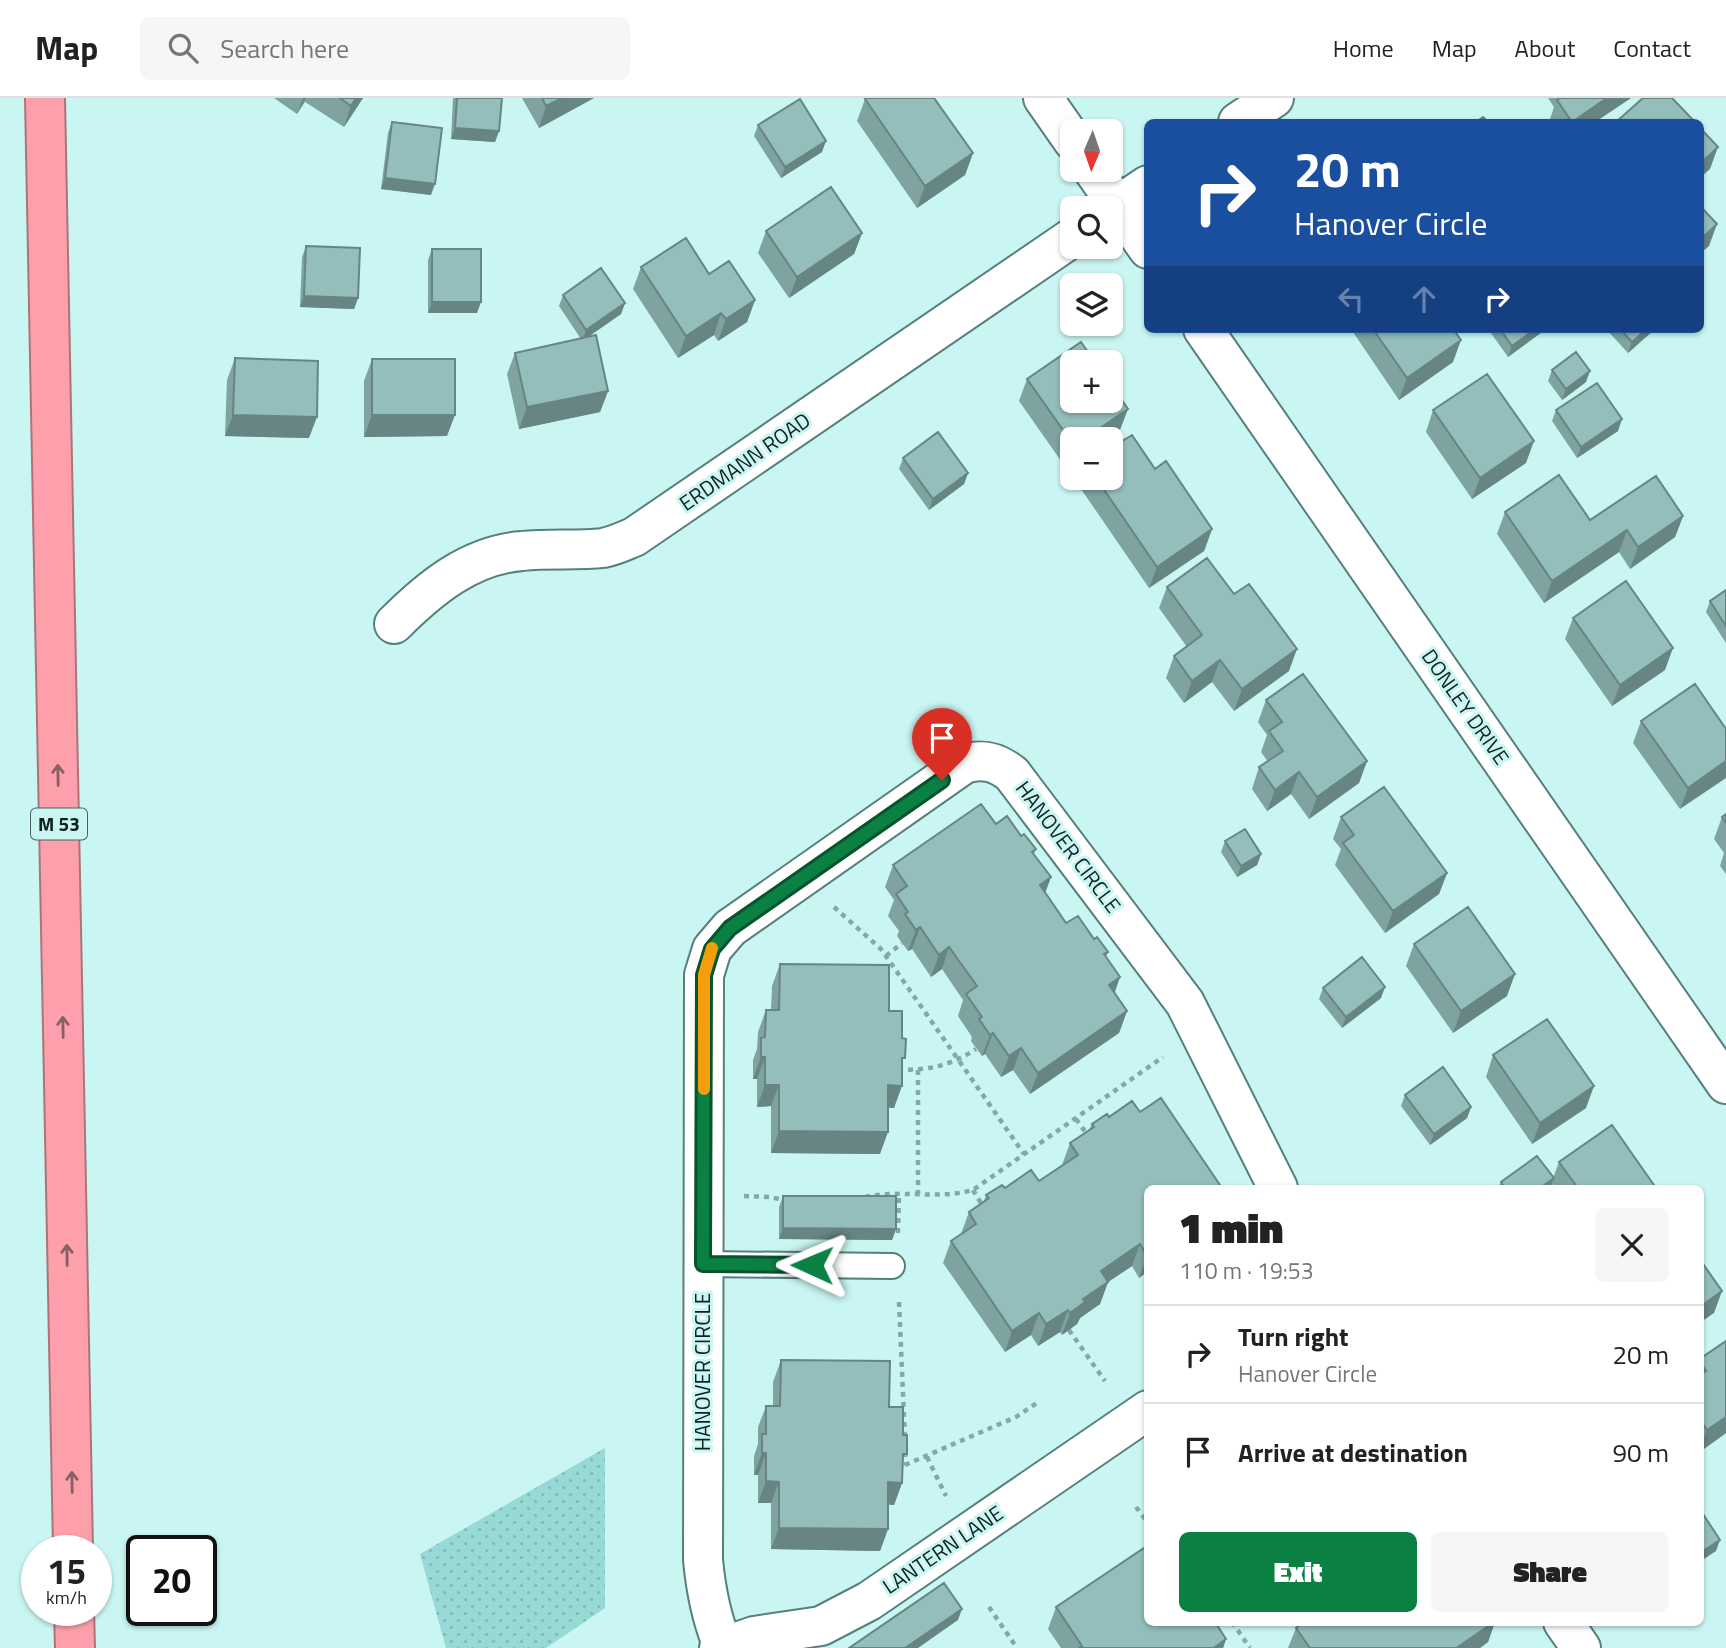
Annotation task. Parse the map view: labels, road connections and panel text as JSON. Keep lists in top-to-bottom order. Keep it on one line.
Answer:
{"streets":{"highway":["M 53"],"street":["ERDMANN ROAD","DONLEY DRIVE","HANOVER CIRCLE","LANTERN LANE"]},"crossings":[["HANOVER CIRCLE","LANTERN LANE"]],"north":"bottom","page":{"header":"Map","search":"Search here","nav":["Home","Map","About","Contact"],"map_buttons":["+","−"],"turn":["20 m","Hanover Circle"],"heading":["1 min","110 m · 19:53"],"list":[{"name":"Turn right","note":"Hanover Circle","value":"20 m"},{"name":"Arrive at destination","value":"90 m"}],"buttons":["Exit","Share"],"speed":"15 km/h","limit":"20"}}
